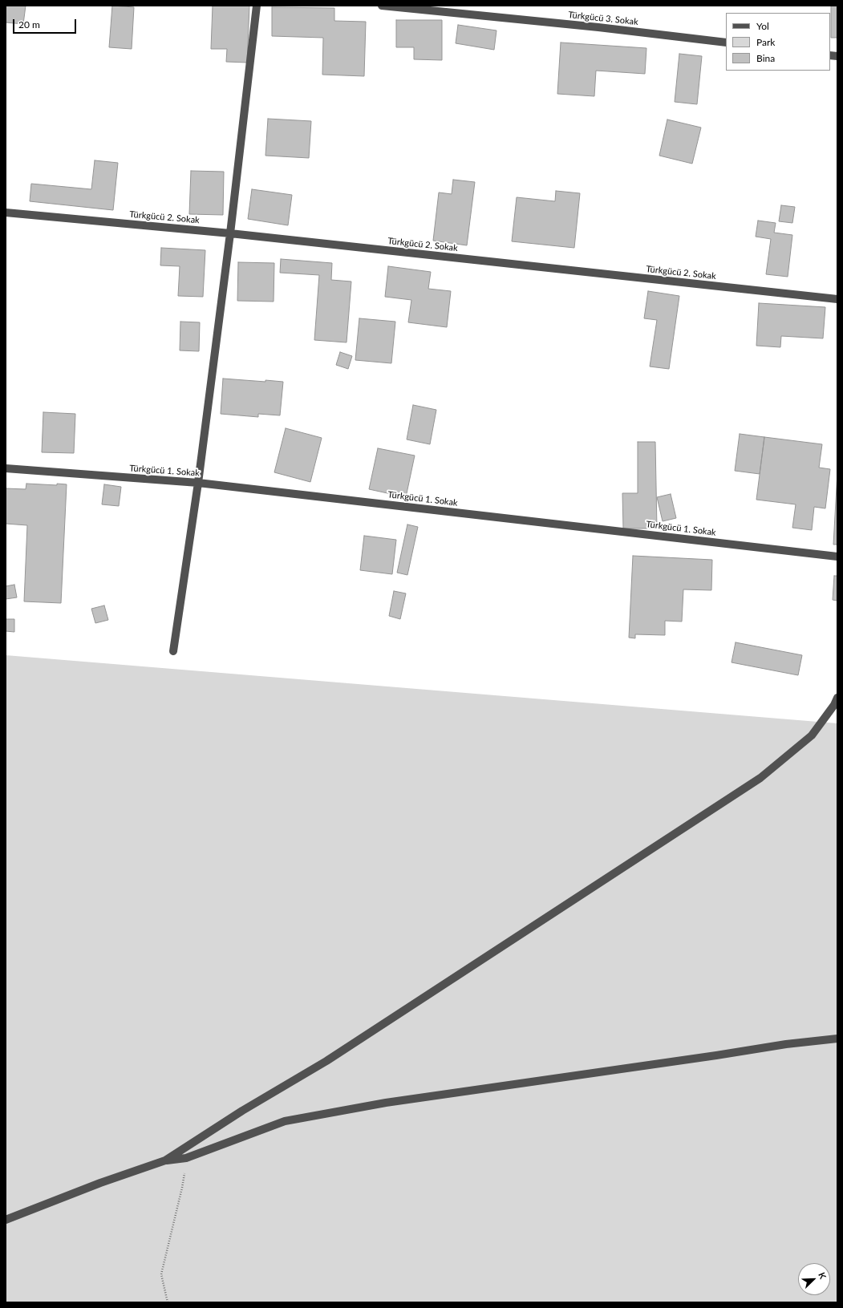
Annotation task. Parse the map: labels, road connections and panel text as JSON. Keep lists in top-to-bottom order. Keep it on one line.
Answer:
{"streets":{"street":["Türkgücü 3. Sokak","Türkgücü 2. Sokak","Türkgücü 1. Sokak"]},"legend":["Yol","Park","Bina"],"scale_bar":"20 m","north":"top right"}
